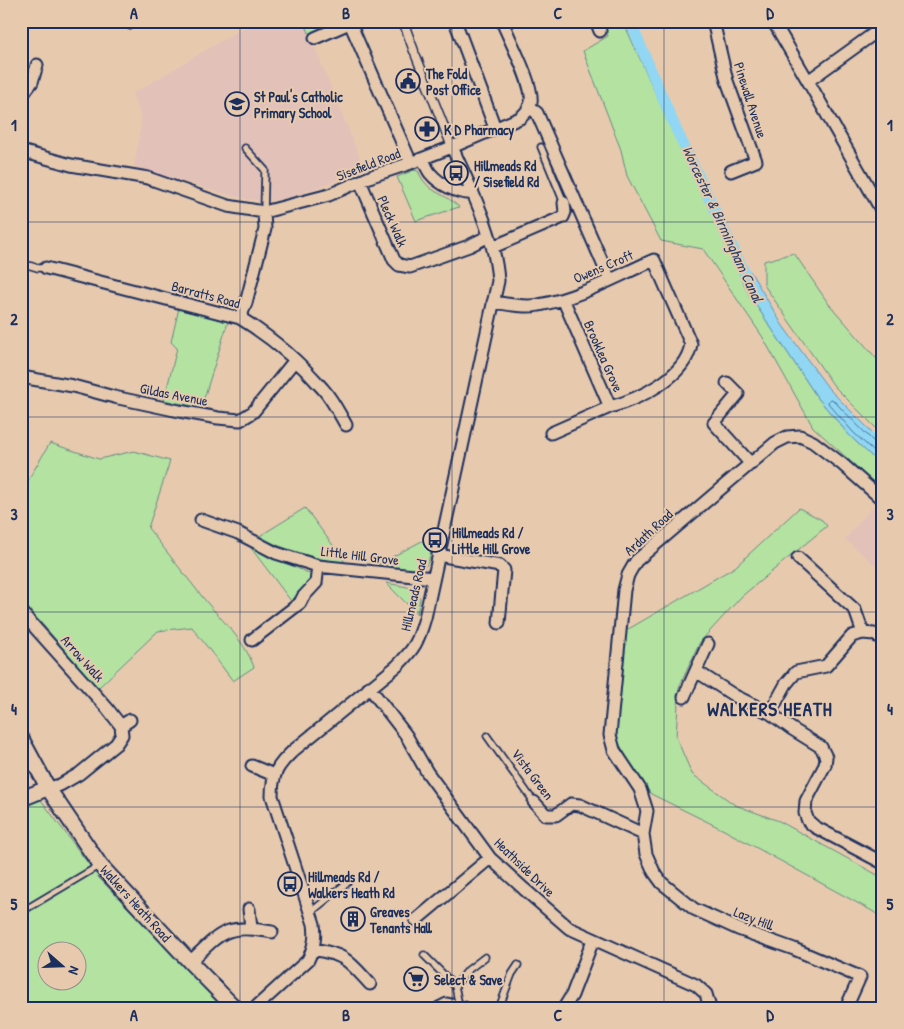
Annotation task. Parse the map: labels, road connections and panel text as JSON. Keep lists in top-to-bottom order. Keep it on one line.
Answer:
{"streets":{"street":["Pinewall Avenue","Sisefield Road","Pleck Walk","Owens Croft","Barratts Road","Brooklea Grove","Gildas Avenue","Ardath Road","Little Hill Grove","Hillmeads Road","Arrow Walk","Vista Green","Heathside Drive","Walkers Heath Road","Lazy Hill"]},"crossings":[["Sisefield Road","Pleck Walk"],["Sisefield Road","Hillmeads Road"],["Pleck Walk","Hillmeads Road"],["Owens Croft","Brooklea Grove"],["Owens Croft","Hillmeads Road"],["Barratts Road","Gildas Avenue"],["Ardath Road","Vista Green"],["Ardath Road","Lazy Hill"],["Little Hill Grove","Hillmeads Road"],["Hillmeads Road","Heathside Drive"],["Arrow Walk","Walkers Heath Road"],["Vista Green","Lazy Hill"]],"districts":["WALKERS HEATH"],"water":["Worcester & Birmingham Canal"],"places":{"public building":["The Fold Post Office"],"school or university":["St Paul's Catholic Primary School"],"pharmacy":["K D Pharmacy"],"bus stop":["Hillmeads Rd / Sisefield Rd","Hillmeads Rd / Little Hill Grove","Hillmeads Rd / Walkers Heath Rd"],"building":["Greaves Tenants Hall"],"supermarket":["Select & Save"]},"north":"right","grid":{"columns":["A","B","C","D"],"rows":["1","2","3","4","5"]}}
